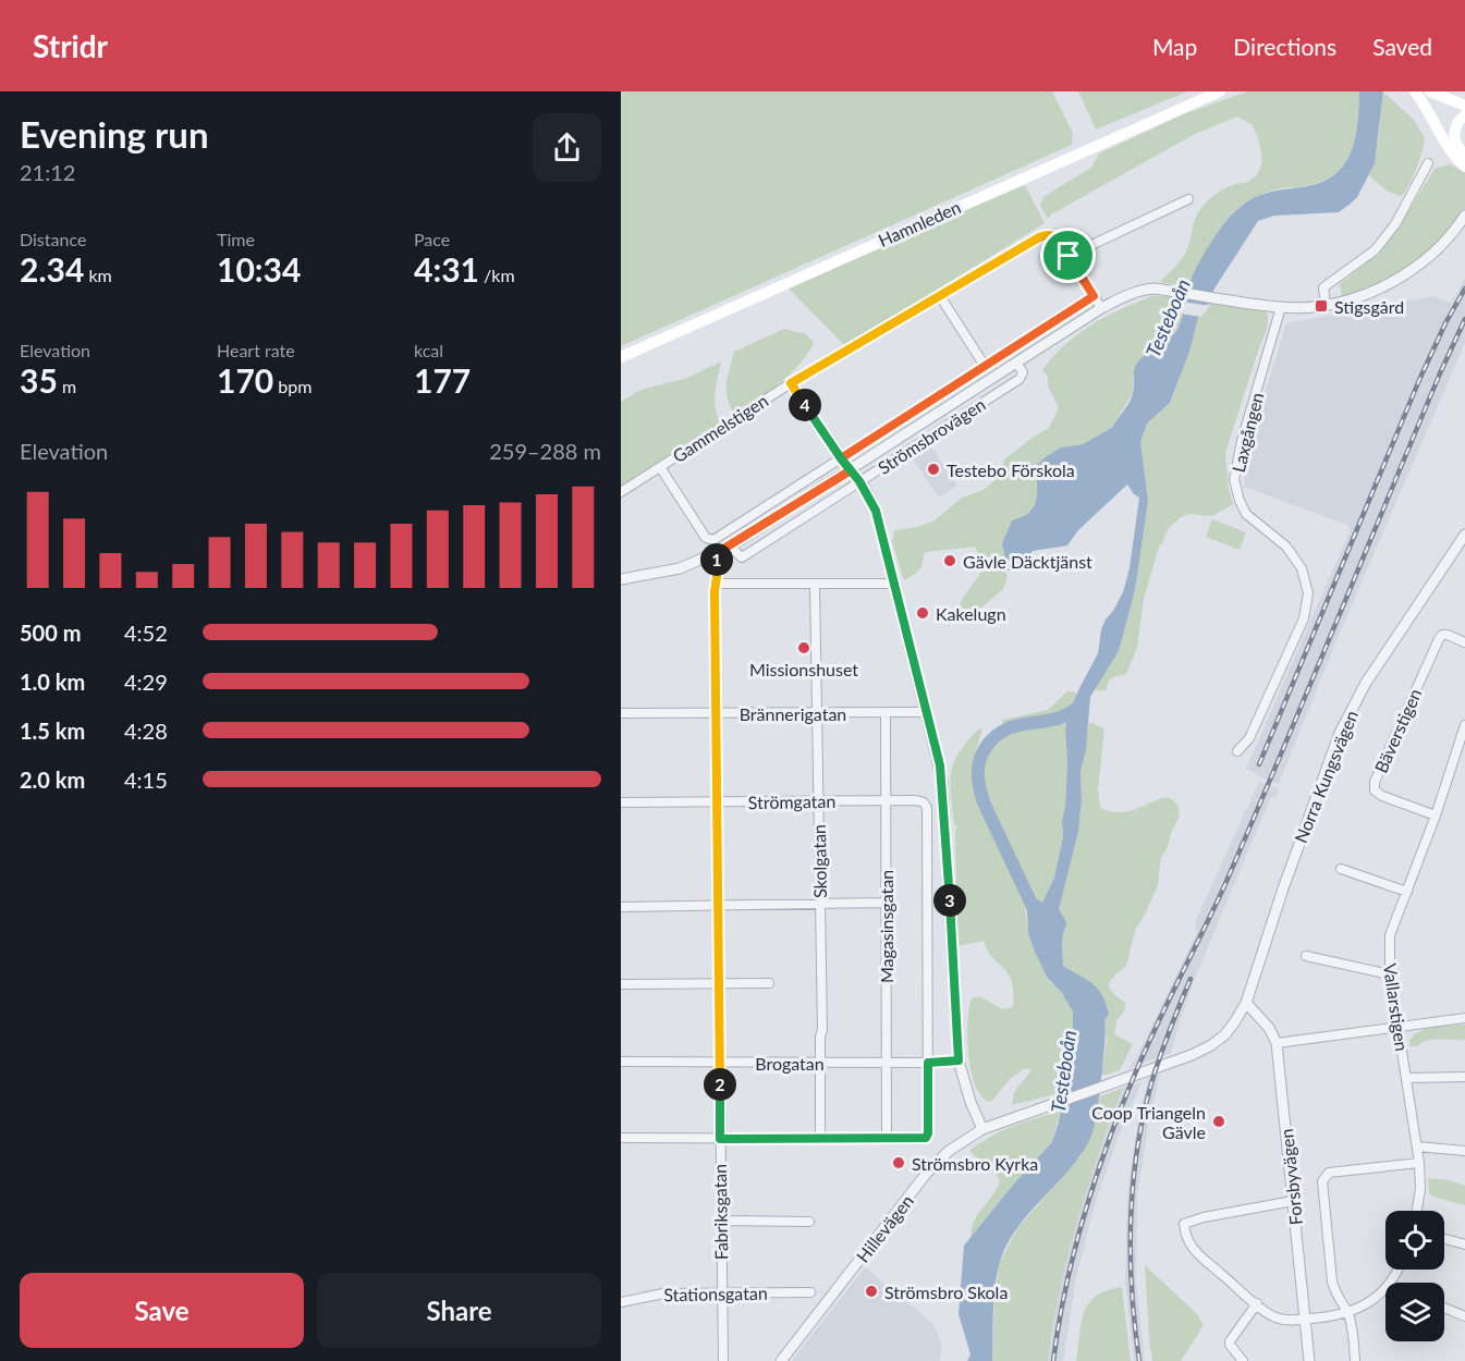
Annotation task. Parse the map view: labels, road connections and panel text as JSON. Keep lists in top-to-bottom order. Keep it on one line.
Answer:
{"streets":{"main road":["Hamnleden"],"street":["Gammelstigen","Laxgången","Strömsbrovägen","Brännerigatan","Bäverstigen","Norra Kungsvägen","Strömgatan","Skolgatan","Magasinsgatan","Vallarstigen","Brogatan","Forsbyvägen","Fabriksgatan","Hillevägen","Stationsgatan"]},"crossings":[["Gammelstigen","Strömsbrovägen"],["Laxgången","Strömsbrovägen"],["Strömsbrovägen","Fabriksgatan"],["Brännerigatan","Skolgatan"],["Brännerigatan","Magasinsgatan"],["Brännerigatan","Fabriksgatan"],["Bäverstigen","Vallarstigen"],["Norra Kungsvägen","Forsbyvägen"],["Norra Kungsvägen","Hillevägen"],["Strömgatan","Skolgatan"],["Strömgatan","Magasinsgatan"],["Strömgatan","Brogatan"],["Strömgatan","Fabriksgatan"],["Skolgatan","Brogatan"],["Magasinsgatan","Brogatan"],["Brogatan","Fabriksgatan"],["Forsbyvägen","Hillevägen"],["Fabriksgatan","Stationsgatan"]],"water":["Testeboån"],"places":{"transit":["Stigsgård"],"other":["Testebo Förskola","Gävle Däcktjänst","Kakelugn","Missionshuset","Coop Triangeln Gävle","Strömsbro Kyrka","Strömsbro Skola"]},"page":{"header":"Stridr","nav":["Map","Directions","Saved"],"heading":["Evening run","21:12"],"stats":[["Distance","2.34 km"],["Time","10:34"],["Pace","4:31 /km"],["Elevation","35 m"],["Heart rate","170 bpm"],["kcal","177"]],"pins":["4","1","3","2"],"chart":["Elevation","259–288 m"],"list":[{"name":"500 m","note":"4:52"},{"name":"1.0 km","note":"4:29"},{"name":"1.5 km","note":"4:28"},{"name":"2.0 km","note":"4:15"}],"buttons":["Save","Share"]}}
